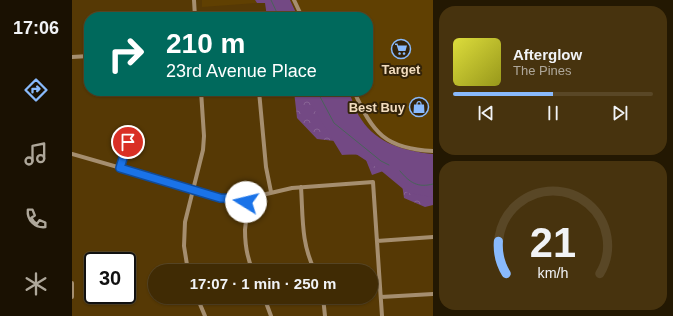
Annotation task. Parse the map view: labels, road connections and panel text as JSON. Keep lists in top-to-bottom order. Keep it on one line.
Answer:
{"places":{"supermarket":["Target"],"shop":["Best Buy"]},"page":{"tabs":"17:06","turn":["210 m","23rd Avenue Place"],"song":["Afterglow","The Pines"],"limit":"30","trip":"17:07 · 1 min · 250 m","gauge":["21","km/h"]}}
